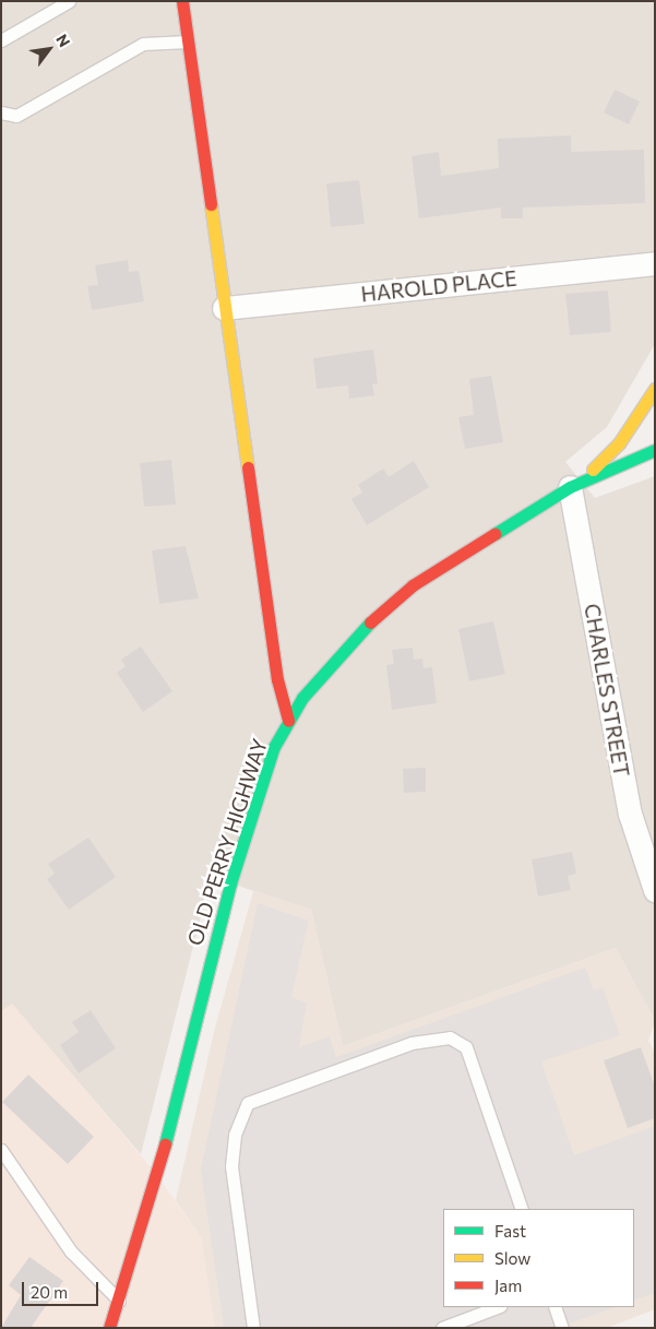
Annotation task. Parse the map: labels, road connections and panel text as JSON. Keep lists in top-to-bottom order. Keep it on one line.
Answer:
{"streets":{"street":["HAROLD PLACE","CHARLES STREET","OLD PERRY HIGHWAY"]},"crossings":[["CHARLES STREET","OLD PERRY HIGHWAY"]],"legend":["Fast","Slow","Jam"],"scale_bar":"20 m","north":"top right"}
